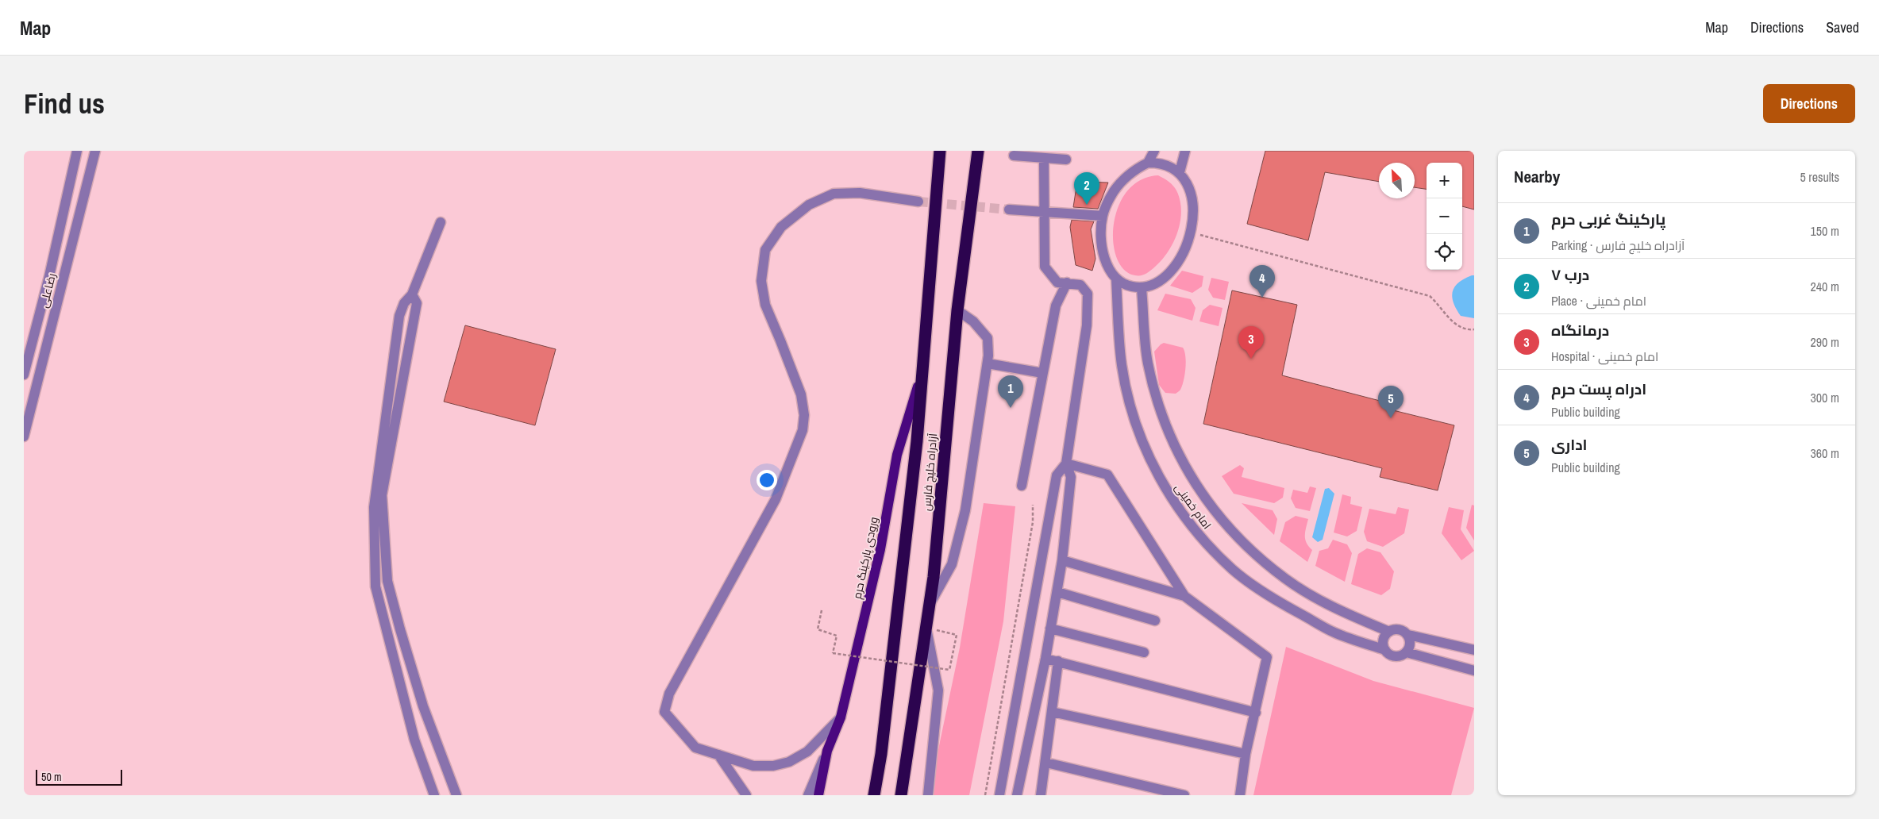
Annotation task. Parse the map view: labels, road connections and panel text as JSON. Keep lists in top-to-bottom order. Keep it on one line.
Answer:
{"streets":{"highway":["آزادراه خلیج فارس"],"main road":["ورودی پارکینگ حرم"],"street":["رضاعلی","امام خمینی"]},"crossings":[["آزادراه خلیج فارس","ورودی پارکینگ حرم"]],"scale_bar":"50 m","north":"top left","page":{"header":"Map","nav":["Map","Directions","Saved"],"buttons":"Directions","title":"Find us","heading":["Nearby","5 results"],"map_buttons":["+","−"],"pins":["2","4","3","1","5"],"list":[{"mark":"1","name":"پارکینگ غربی حرم","note":"Parking · آزادراه خلیج فارس","value":"150 m"},{"mark":"2","name":"درب ۷","note":"Place · امام خمینی","value":"240 m"},{"mark":"3","name":"درمانگاه","note":"Hospital · امام خمینی","value":"290 m"},{"mark":"4","name":"ادراه پست حرم","note":"Public building","value":"300 m"},{"mark":"5","name":"اداری","note":"Public building","value":"360 m"}],"scale":"50 m"}}
